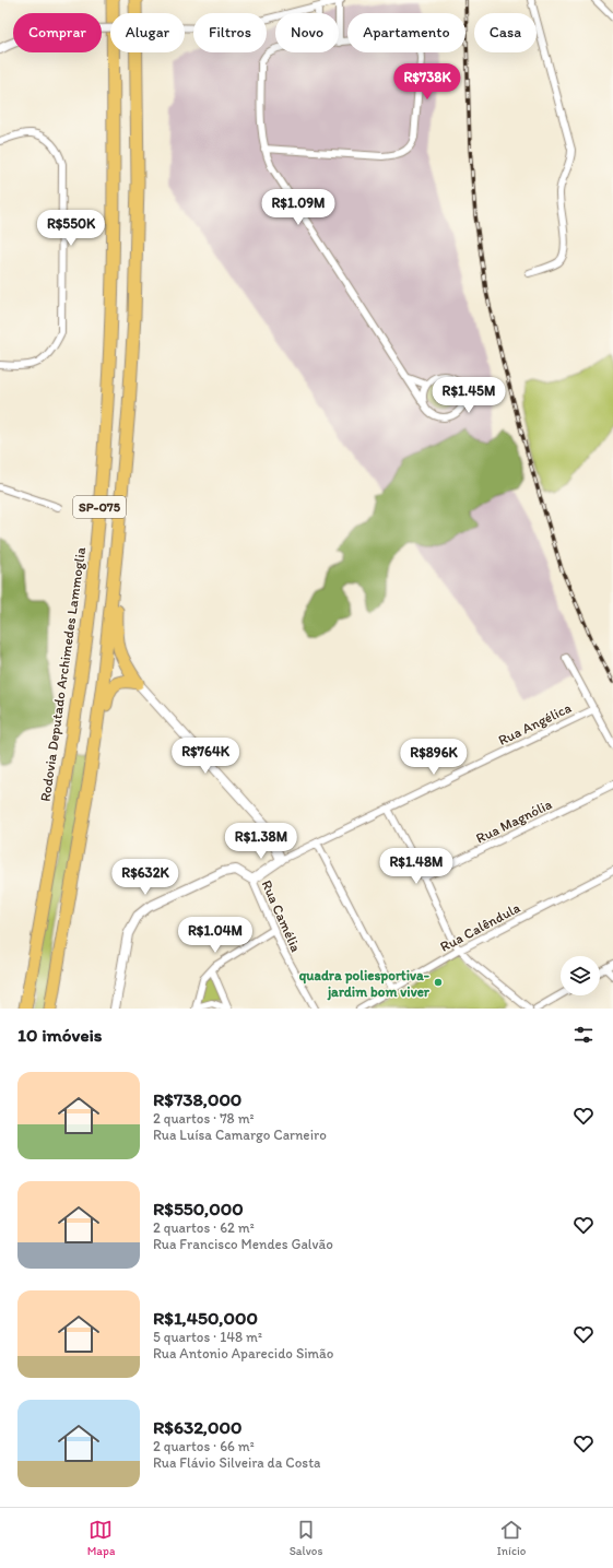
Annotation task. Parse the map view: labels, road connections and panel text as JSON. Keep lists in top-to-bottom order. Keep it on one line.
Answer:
{"streets":{"highway":["SP-075","Rodovia Deputado Archimedes Lammoglia"],"street":["Rua Angélica","Rua Magnólia","Rua Camélia","Rua Calêndula"]},"crossings":[["Rua Angélica","Rua Camélia"]],"places":["quadra poliesportiva- jardim bom viver"],"page":{"chip":["Comprar","Alugar","Filtros","Novo","Apartamento","Casa"],"price":["R$738K","R$1.09M","R$550K","R$1.45M","R$764K","R$896K","R$1.38M","R$1.48M","R$632K","R$1.04M"],"heading":"10 imóveis","list":[{"name":"R$738,000","note":"2 quartos · 78 m² · Rua Luísa Camargo Carneiro"},{"name":"R$550,000","note":"2 quartos · 62 m² · Rua Francisco Mendes Galvão"},{"name":"R$1,450,000","note":"5 quartos · 148 m² · Rua Antonio Aparecido Simão"},{"name":"R$632,000","note":"2 quartos · 66 m² · Rua Flávio Silveira da Costa"}],"tabs":["Mapa","Salvos","Início"]}}
